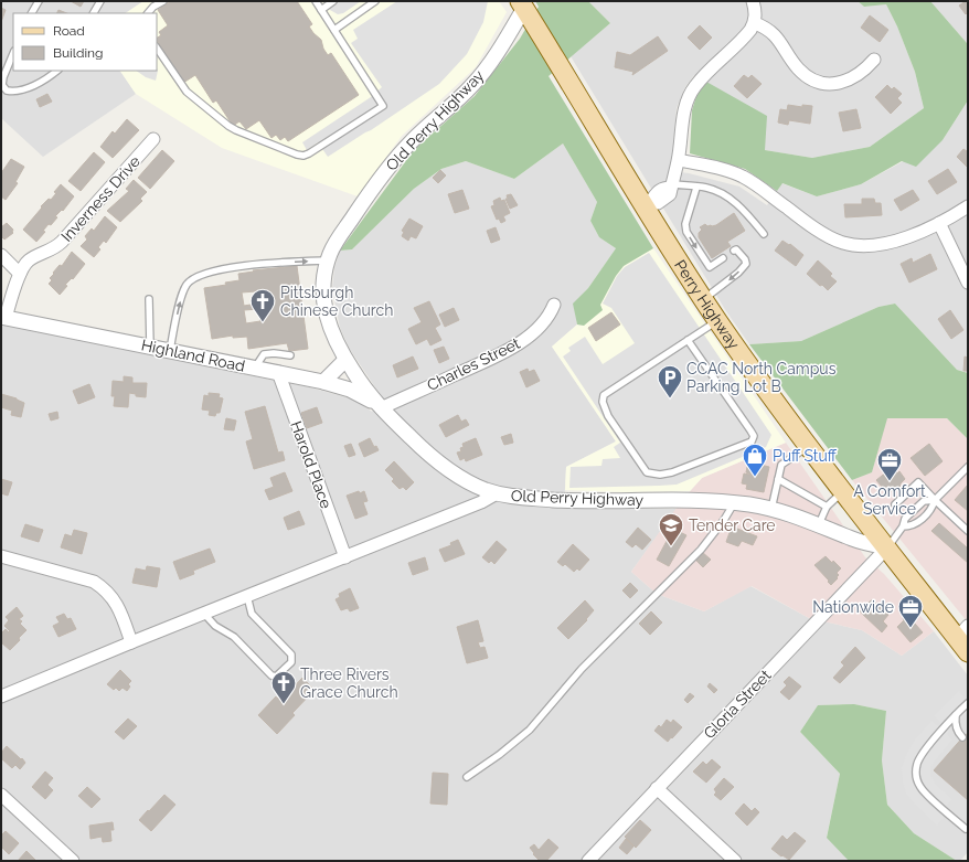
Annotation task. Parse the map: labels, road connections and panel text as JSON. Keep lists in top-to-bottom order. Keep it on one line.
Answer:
{"streets":{"main road":["Perry Highway"],"street":["Old Perry Highway","Inverness Drive","Highland Road","Charles Street","Harold Place","Gloria Street"]},"crossings":[["Old Perry Highway","Perry Highway"],["Old Perry Highway","Highland Road"],["Old Perry Highway","Charles Street"],["Old Perry Highway","Gloria Street"],["Inverness Drive","Highland Road"],["Perry Highway","Gloria Street"],["Highland Road","Charles Street"],["Highland Road","Harold Place"]],"places":{"church":["Pittsburgh Chinese Church","Three Rivers Grace Church"],"parking":["CCAC North Campus Parking Lot B"],"shop":["Puff Stuff"],"office":["A Comfort Service","Nationwide"],"school or university":["Tender Care"]},"legend":["Road","Building"]}
